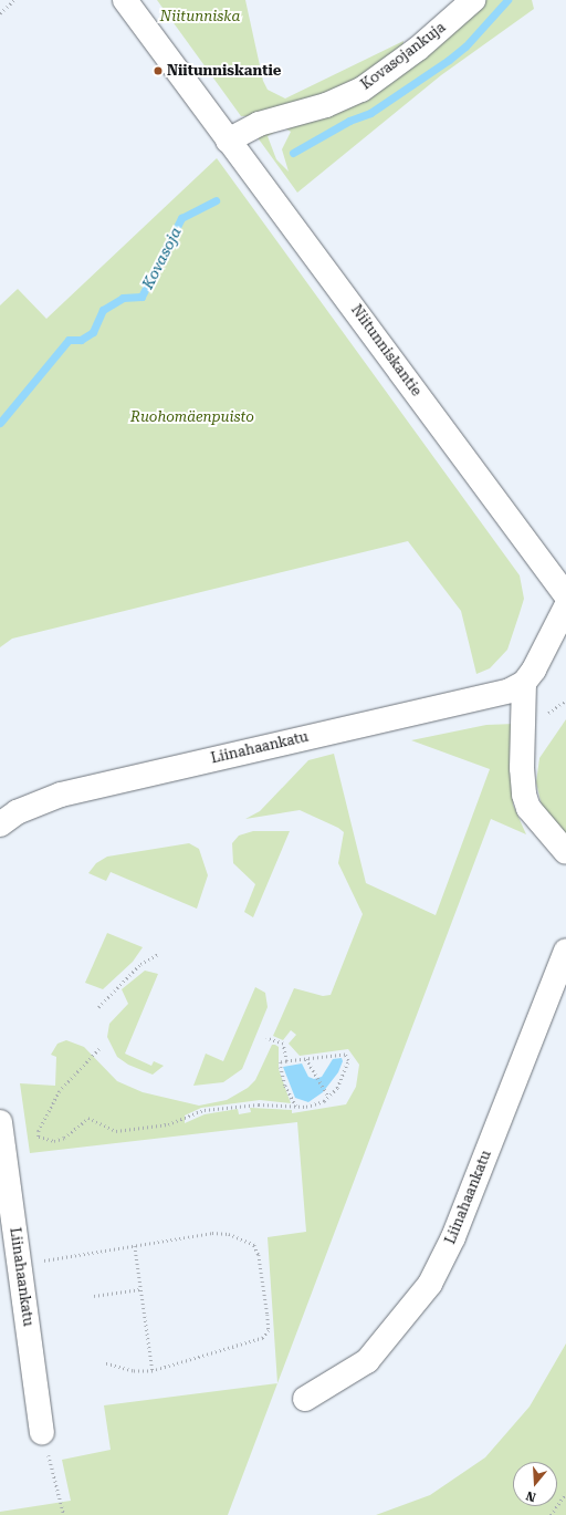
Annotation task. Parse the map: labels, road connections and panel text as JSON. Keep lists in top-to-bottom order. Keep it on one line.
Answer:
{"streets":{"street":["Kovasojankuja","Niitunniskantie","Liinahaankatu"]},"crossings":[["Kovasojankuja","Niitunniskantie"]],"water":["Kovasoja"],"parks":["Niitunniska","Ruohomäenpuisto"],"places":["Niitunniskantie"],"north":"bottom"}
